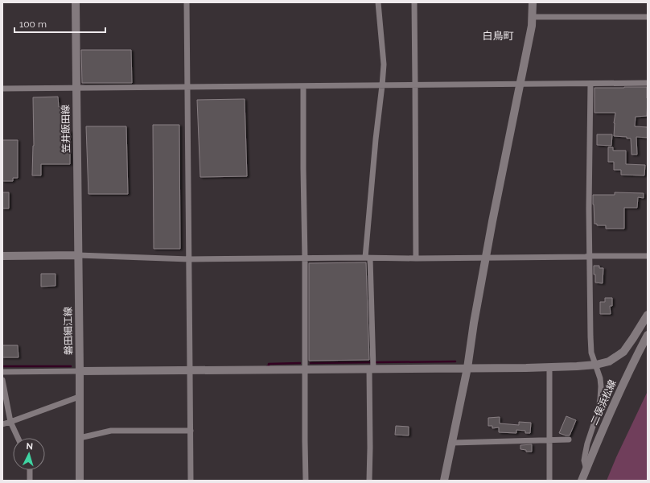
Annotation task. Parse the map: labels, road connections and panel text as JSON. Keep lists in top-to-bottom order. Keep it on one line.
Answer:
{"streets":{"street":["笠井飯田線","磐田細江線","二俣浜松線"]},"crossings":[["笠井飯田線","磐田細江線"]],"districts":["白鳥町"],"scale_bar":"100 m","north":"top"}
